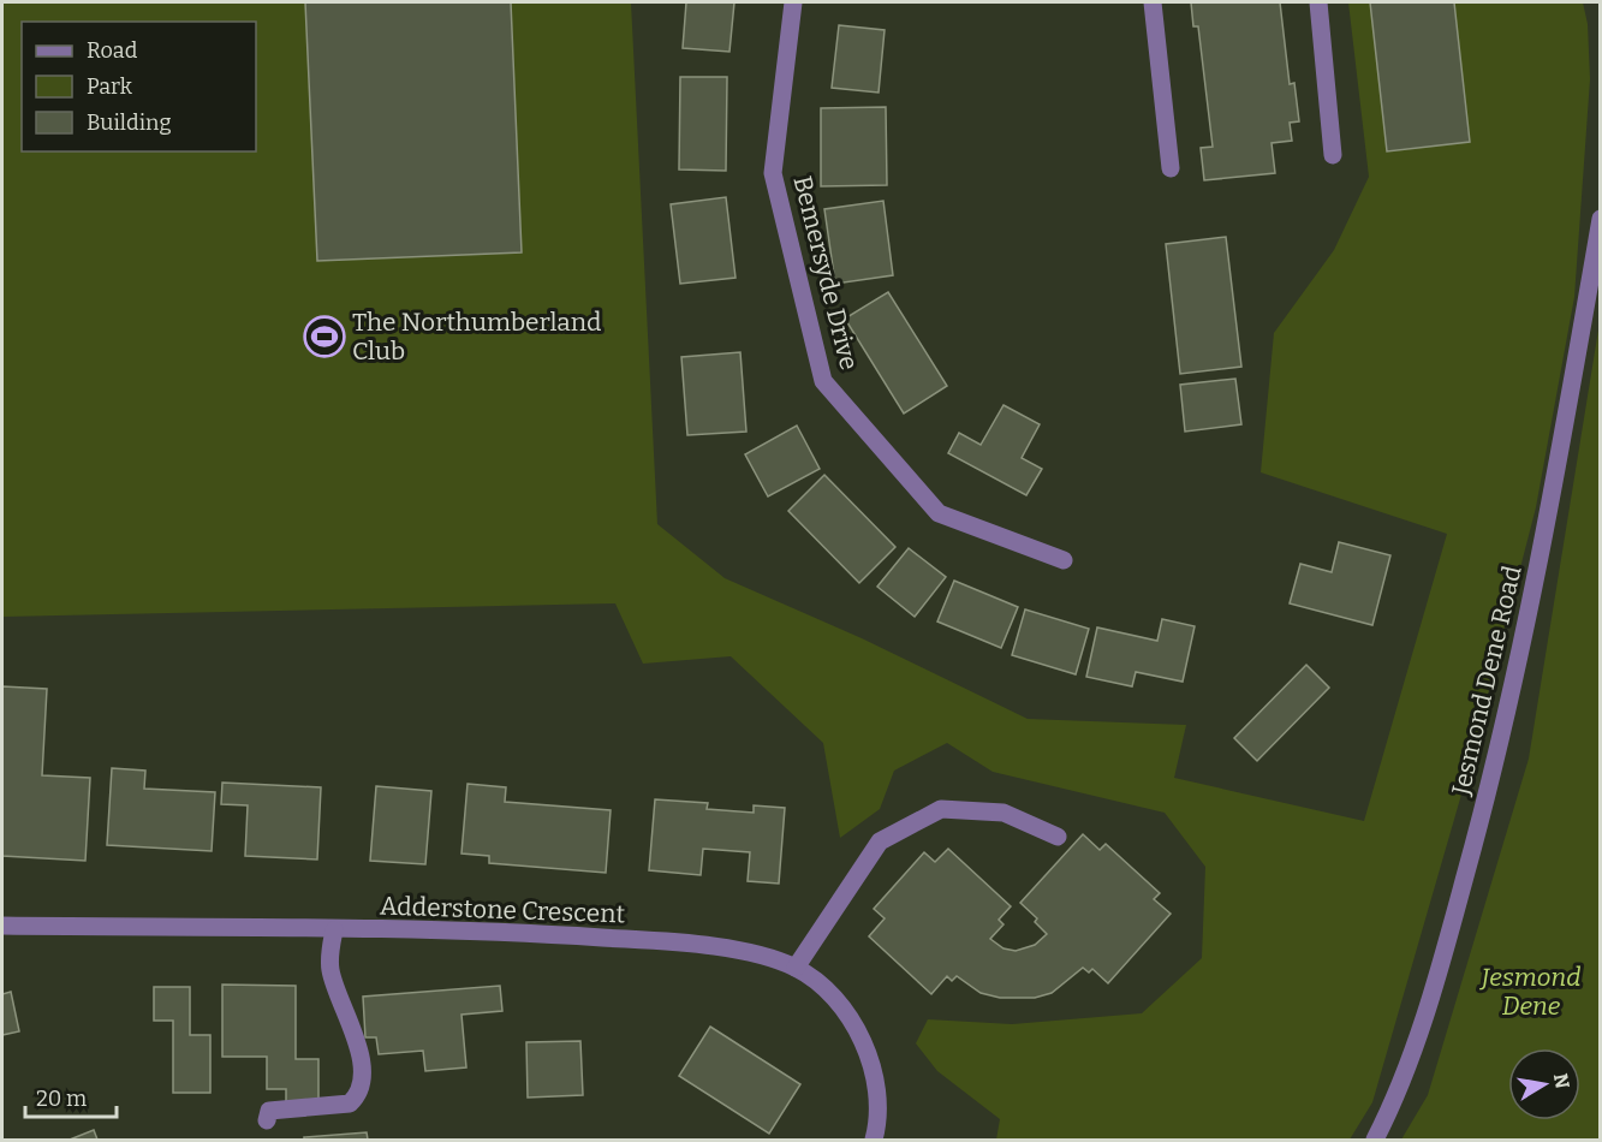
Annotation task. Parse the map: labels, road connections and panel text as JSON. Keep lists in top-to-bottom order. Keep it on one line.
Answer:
{"streets":{"street":["Bemersyde Drive","Jesmond Dene Road","Adderstone Crescent"]},"parks":["Jesmond Dene"],"places":{"sports":["The Northumberland Club"]},"legend":["Road","Park","Building"],"scale_bar":"20 m","north":"right"}
